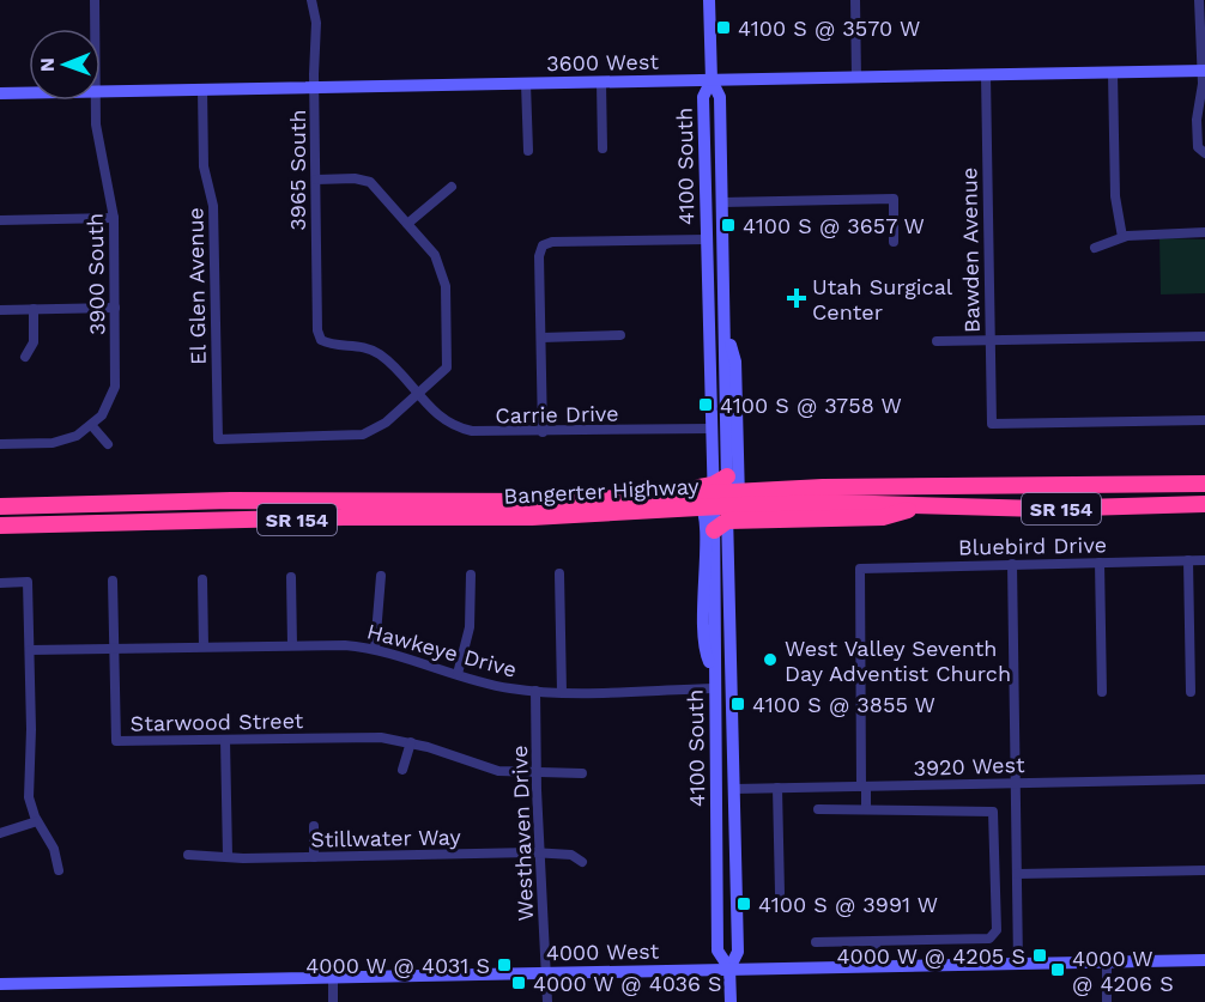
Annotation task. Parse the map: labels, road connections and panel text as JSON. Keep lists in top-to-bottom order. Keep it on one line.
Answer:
{"streets":{"highway":["Bangerter Highway","SR 154"],"main road":["3600 West","4100 South","4000 West"],"street":["3965 South","Bawden Avenue","3900 South","El Glen Avenue","Carrie Drive","Bluebird Drive","Hawkeye Drive","Starwood Street","3920 West","Westhaven Drive","Stillwater Way"]},"crossings":[["3600 West","4100 South"],["3600 West","3965 South"],["3600 West","Bawden Avenue"],["3600 West","El Glen Avenue"],["4100 South","Carrie Drive"],["4100 South","Bangerter Highway"],["4100 South","Hawkeye Drive"],["4100 South","3920 West"],["4100 South","4000 West"],["3965 South","Carrie Drive"],["El Glen Avenue","Carrie Drive"],["Bluebird Drive","3920 West"],["Hawkeye Drive","Starwood Street"],["Hawkeye Drive","Westhaven Drive"],["Starwood Street","Westhaven Drive"],["Westhaven Drive","Stillwater Way"],["Westhaven Drive","4000 West"]],"places":{"transit":["4100 S @ 3570 W","4100 S @ 3657 W","4100 S @ 3758 W","4100 S @ 3855 W","4100 S @ 3991 W","4000 W @ 4205 S","4000 W @ 4031 S","4000 W @ 4206 S","4000 W @ 4036 S"],"health":["Utah Surgical Center"],"other":["West Valley Seventh Day Adventist Church"]},"north":"left"}
